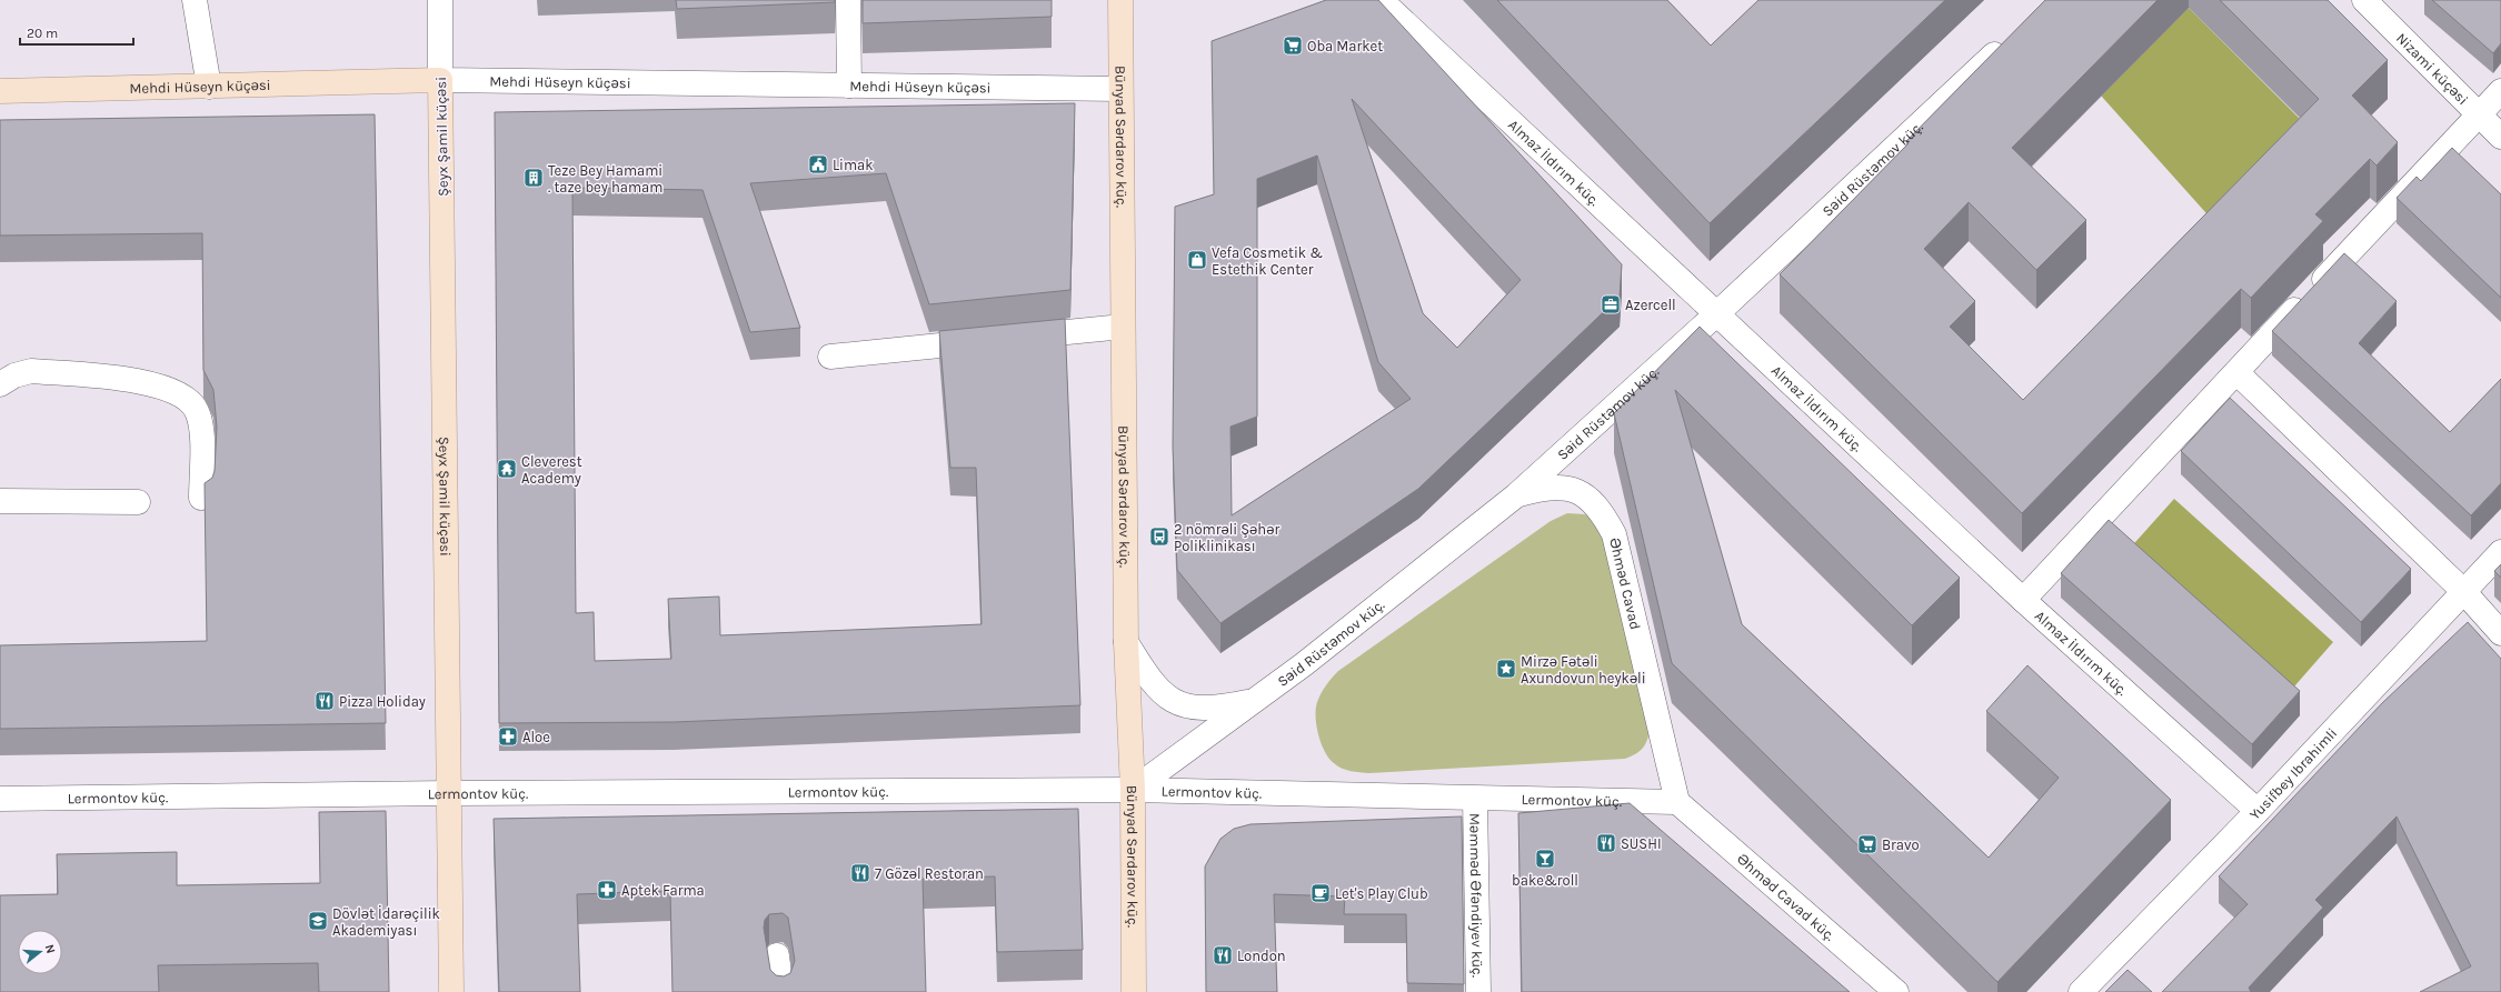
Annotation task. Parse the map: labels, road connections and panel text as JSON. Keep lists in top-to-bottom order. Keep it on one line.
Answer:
{"streets":{"main road":["Mehdi Hüseyn küçəsi","Şeyx Şamil küçəsi","Bünyad Sərdarov küç."],"street":["Nizami küçəsi","Almaz İldırım küç.","Səid Rüstəmov küç.","Əhməd Cavad","Yusifbey Ibrahimli","Lermontov küç.","Məmməd Əfəndiyev küç.","Əhməd Cavad küç."]},"crossings":[["Mehdi Hüseyn küçəsi","Şeyx Şamil küçəsi"],["Mehdi Hüseyn küçəsi","Bünyad Sərdarov küç."],["Şeyx Şamil küçəsi","Lermontov küç."],["Bünyad Sərdarov küç.","Səid Rüstəmov küç."],["Bünyad Sərdarov küç.","Lermontov küç."],["Almaz İldırım küç.","Səid Rüstəmov küç."],["Almaz İldırım küç.","Yusifbey Ibrahimli"],["Səid Rüstəmov küç.","Əhməd Cavad"],["Səid Rüstəmov küç.","Lermontov küç."],["Əhməd Cavad","Lermontov küç."],["Əhməd Cavad","Əhməd Cavad küç."],["Lermontov küç.","Məmməd Əfəndiyev küç."],["Lermontov küç.","Əhməd Cavad küç."]],"places":{"supermarket":["Oba Market","Bravo"],"public building":["Limak"],"building":["Teze Bey Hamami . taze bey hamam"],"shop":["Vefa Cosmetik & Estethik Center"],"office":["Azercell"],"temple":["Cleverest Academy"],"bus stop":["2 nömrəli Şəhər Poliklinikası"],"place":["Mirzə Fətəli Axundovun heykəli"],"restaurant":["Pizza Holiday","SUSHI","7 Gözəl Restoran","London"],"pharmacy":["Aloe","Aptek Farma"],"bar":["bake&roll"],"cafe":["Let's Play Club"],"school or university":["Dövlət İdarəçilik Akademiyası"]},"scale_bar":"20 m","north":"right"}
